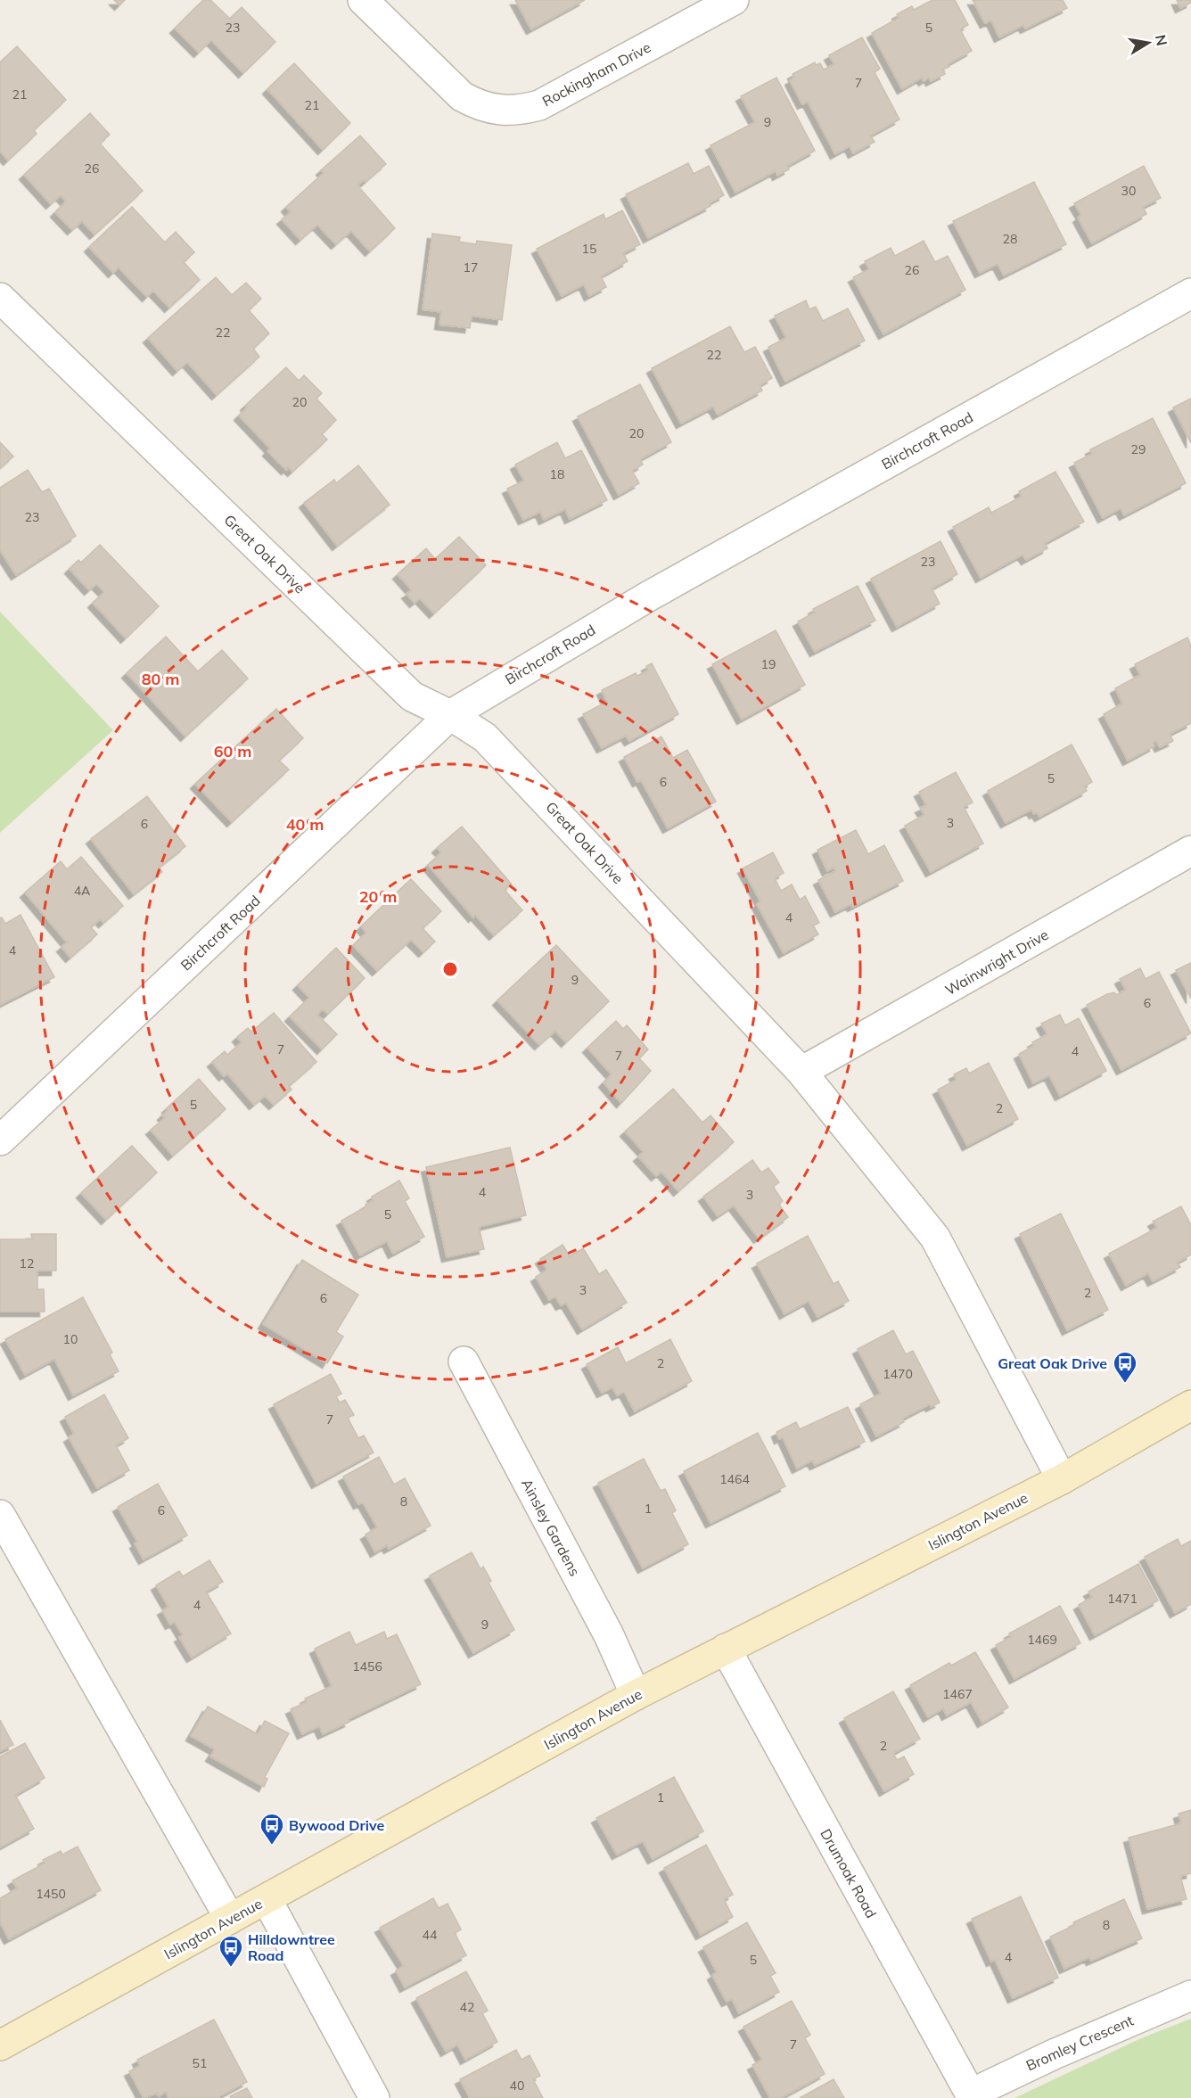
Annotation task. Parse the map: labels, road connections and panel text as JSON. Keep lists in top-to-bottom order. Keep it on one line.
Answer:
{"streets":{"main road":["Islington Avenue"],"street":["Rockingham Drive","Birchcroft Road","Great Oak Drive","Wainwright Drive","Ainsley Gardens","Drumoak Road","Bromley Crescent"]},"crossings":[["Birchcroft Road","Great Oak Drive"],["Great Oak Drive","Wainwright Drive"],["Great Oak Drive","Islington Avenue"],["Islington Avenue","Ainsley Gardens"],["Islington Avenue","Drumoak Road"],["Drumoak Road","Bromley Crescent"]],"places":{"bus stop":["Great Oak Drive","Bywood Drive","Hilldowntree Road"]},"house_numbers":["23","5","7","21","21","9","26","30","28","15","17","26","22","22","20","20","29","18","23","23","19","5","6","3","6","4A","4","4","9","6","7","4","7","5","2","4","3","5","12","3","2","6","10","2","1470","7","1464","8","1","6","1471","4","9","1469","1456","1467","2","1","1450","8","44","4","5","42","7","51","40"],"north":"right","rings":["80 m","60 m","40 m","20 m"]}
